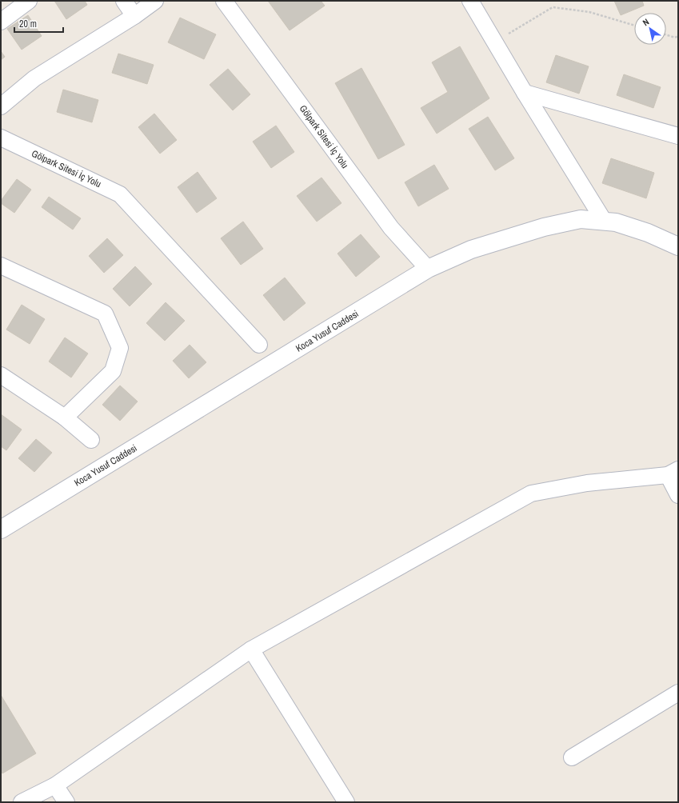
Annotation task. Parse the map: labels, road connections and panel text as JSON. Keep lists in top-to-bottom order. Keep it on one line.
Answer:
{"streets":{"street":["Gölpark Sitesi İç Yolu","Koca Yusuf Caddesi"]},"crossings":[["Gölpark Sitesi İç Yolu","Koca Yusuf Caddesi"]],"scale_bar":"20 m","north":"top left"}
